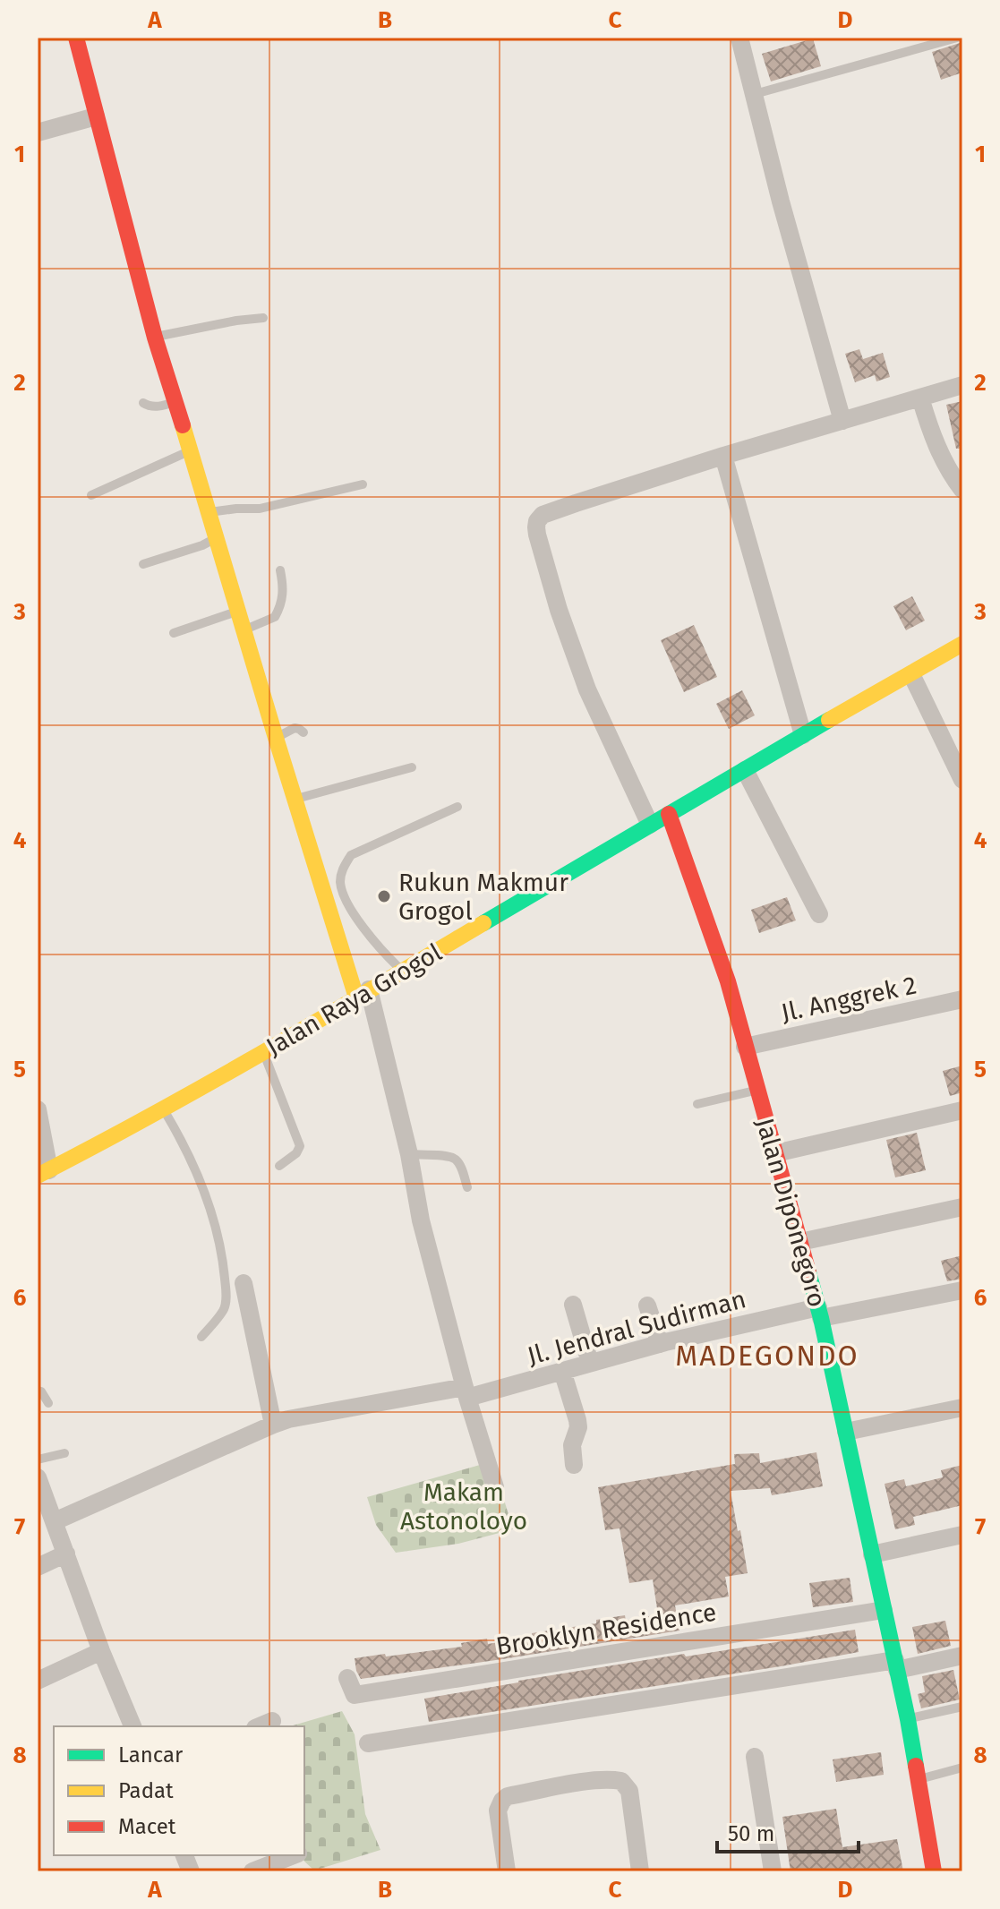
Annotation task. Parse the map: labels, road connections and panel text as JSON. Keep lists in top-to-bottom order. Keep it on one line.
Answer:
{"streets":{"street":["Jl. Anggrek 2","Jalan Raya Grogol","Jalan Diponegoro","Jl. Jendral Sudirman","Brooklyn Residence"]},"crossings":[["Jl. Anggrek 2","Jalan Diponegoro"],["Jalan Raya Grogol","Jalan Diponegoro"],["Jalan Diponegoro","Jl. Jendral Sudirman"],["Jalan Diponegoro","Brooklyn Residence"]],"districts":["MADEGONDO"],"parks":["Makam Astonoloyo"],"places":["Rukun Makmur Grogol"],"legend":["Lancar","Padat","Macet"],"scale_bar":"50 m","grid":{"columns":["A","B","C","D"],"rows":["1","2","3","4","5","6","7","8"]}}
